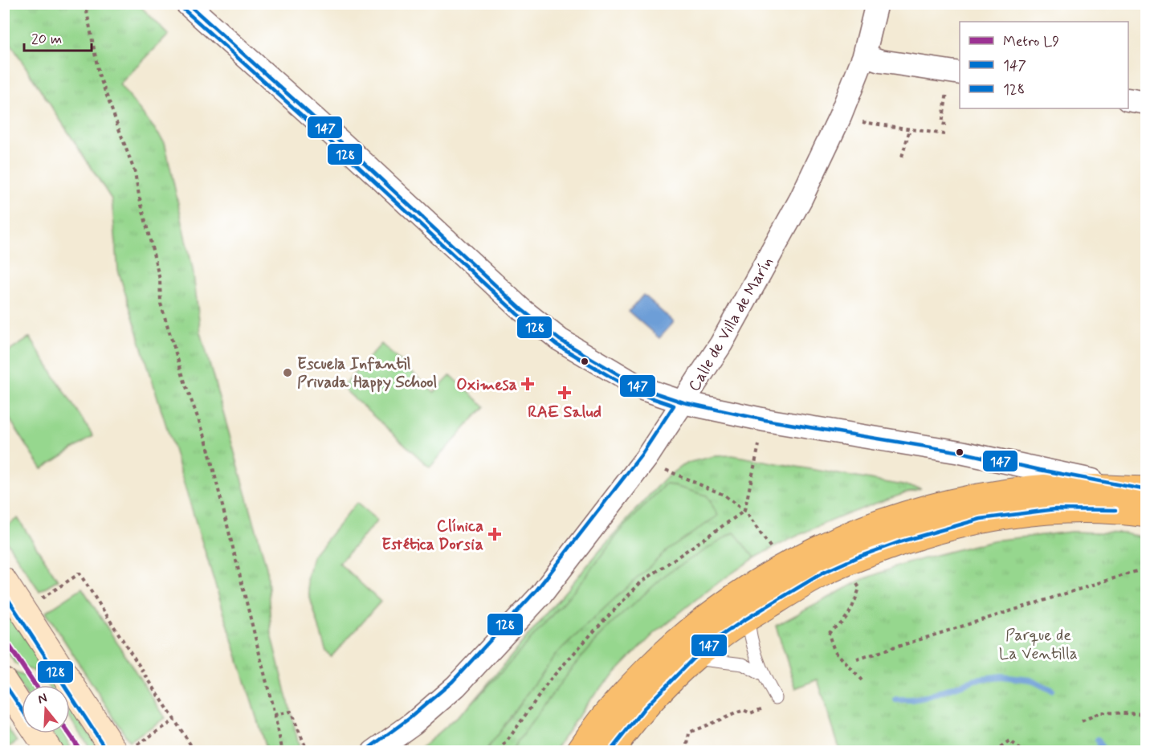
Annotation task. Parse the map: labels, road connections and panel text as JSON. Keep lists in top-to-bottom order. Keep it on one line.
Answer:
{"streets":{"street":["Calle de Villa de Marín"]},"parks":["Parque de La Ventilla"],"places":{"other":["Escuela Infantil Privada Happy School"],"health":["Oximesa","RAE Salud","Clínica Estética Dorsia"]},"lines":["transit line 147","transit line 128","metro line L9"],"legend":["Metro L9","147","128"],"scale_bar":"20 m","north":"top"}
